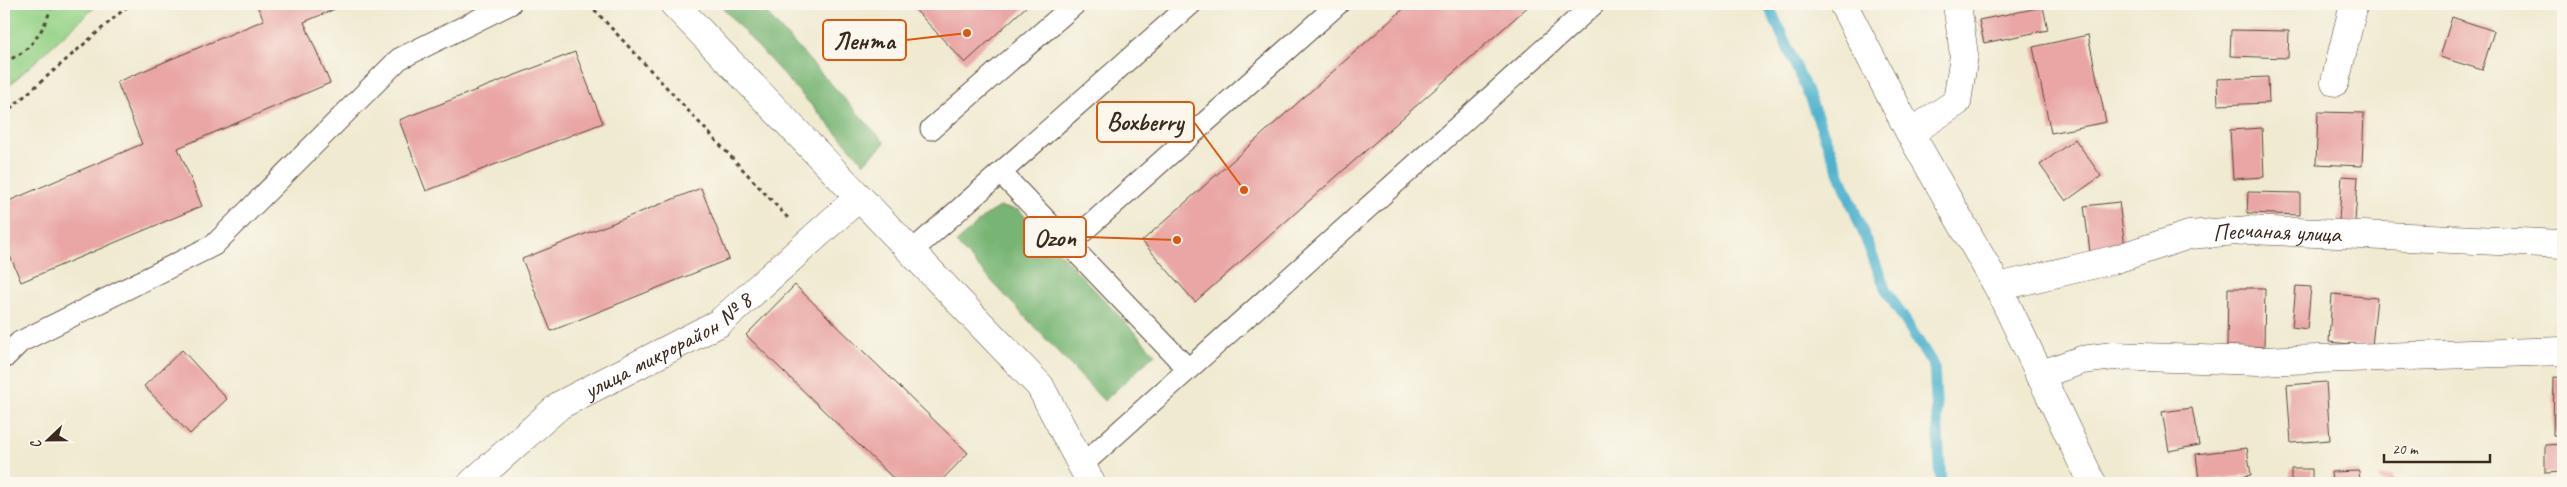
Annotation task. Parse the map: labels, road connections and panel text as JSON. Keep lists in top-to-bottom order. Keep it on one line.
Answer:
{"streets":{"street":["Песчаная улица","улица микрорайон № 8"]},"places":["Лента","Boxberry","Ozon"],"scale_bar":"20 m","north":"left"}
